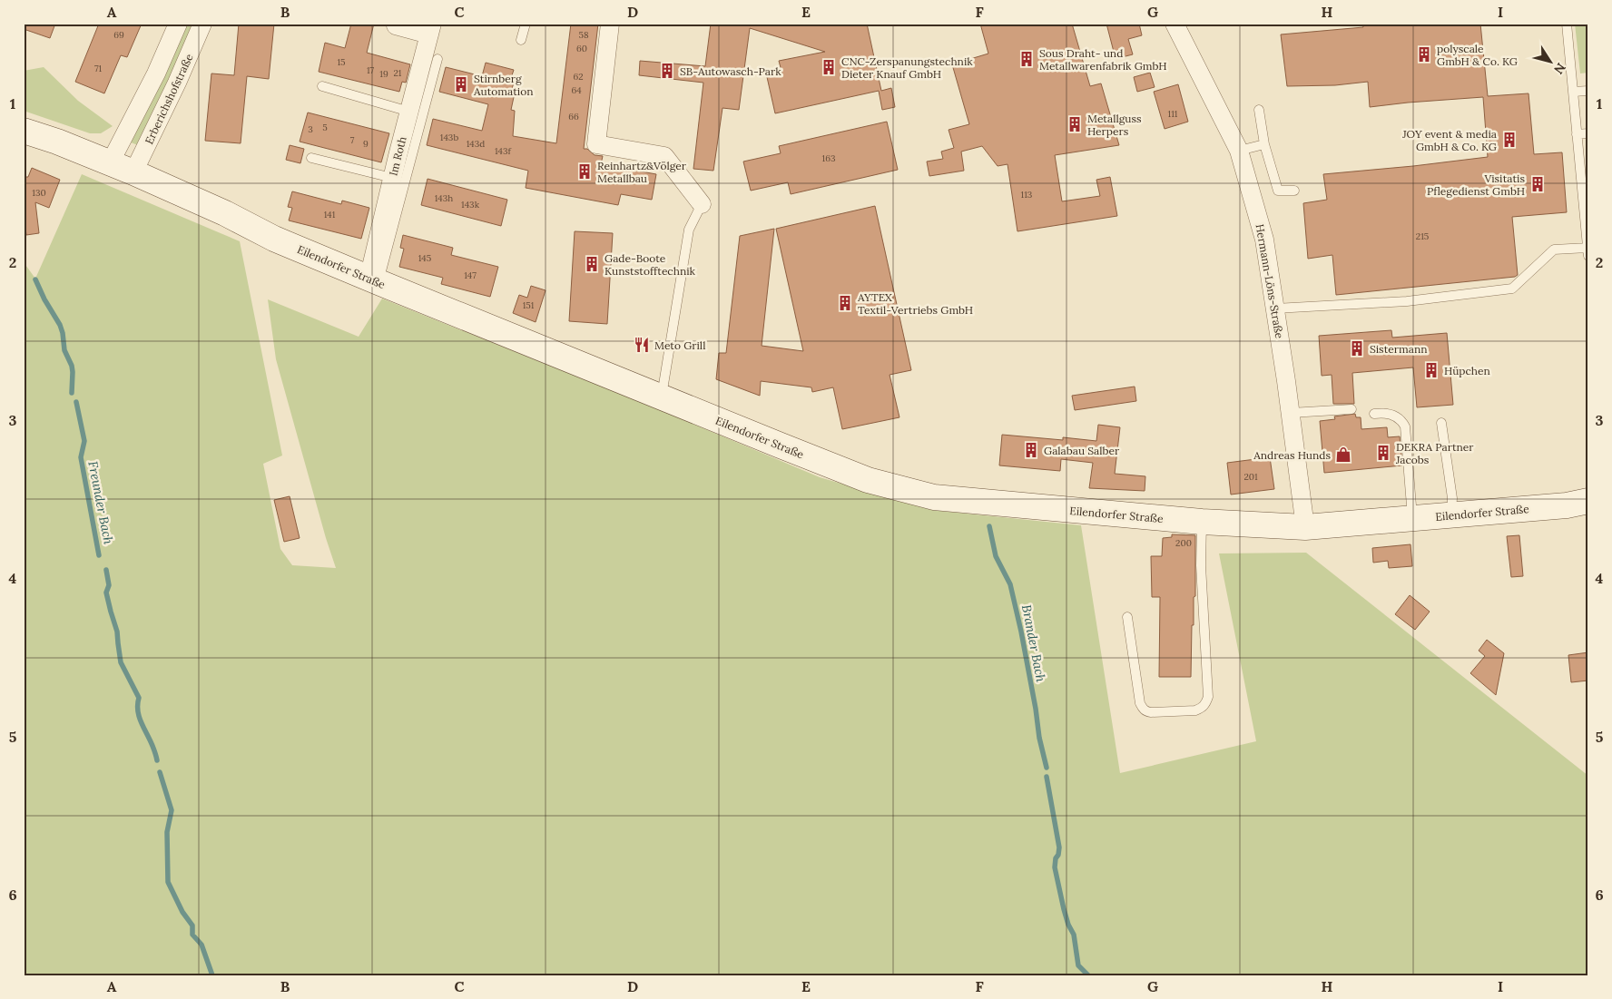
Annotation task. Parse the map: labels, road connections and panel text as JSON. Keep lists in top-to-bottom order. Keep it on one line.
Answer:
{"streets":{"street":["Erberichshofstraße","Im Roth","Eilendorfer Straße","Hermann-Löns-Straße"]},"crossings":[["Erberichshofstraße","Eilendorfer Straße"],["Im Roth","Eilendorfer Straße"],["Eilendorfer Straße","Hermann-Löns-Straße"]],"water":["Freunder Bach","Brander Bach"],"places":{"building":["polyscale GmbH & Co. KG","Sous Draht- und Metallwarenfabrik GmbH","CNC-Zerspanungstechnik Dieter Knauf GmbH","SB-Autowasch-Park","Stirnberg Automation","Metallguss Herpers","JOY event & media GmbH & Co. KG","Reinhartz&Völger Metallbau","Visitatis Pflegedienst GmbH","Gade-Boote Kunststofftechnik","AYTEX Textil-Vertriebs GmbH","Sistermann","Hüpchen","Galabau Salber","DEKRA Partner Jacobs"],"restaurant":["Meto Grill"],"shop":["Andreas Hunds"]},"house_numbers":["69","58","60","15","71","17","21","19","62","64","111","66","5","3","143b","7","9","143d","143f","163","130","113","143h","143k","141","215","145","147","151","201","200"],"north":"bottom right","grid":{"columns":["A","B","C","D","E","F","G","H","I"],"rows":["1","2","3","4","5","6"]}}
